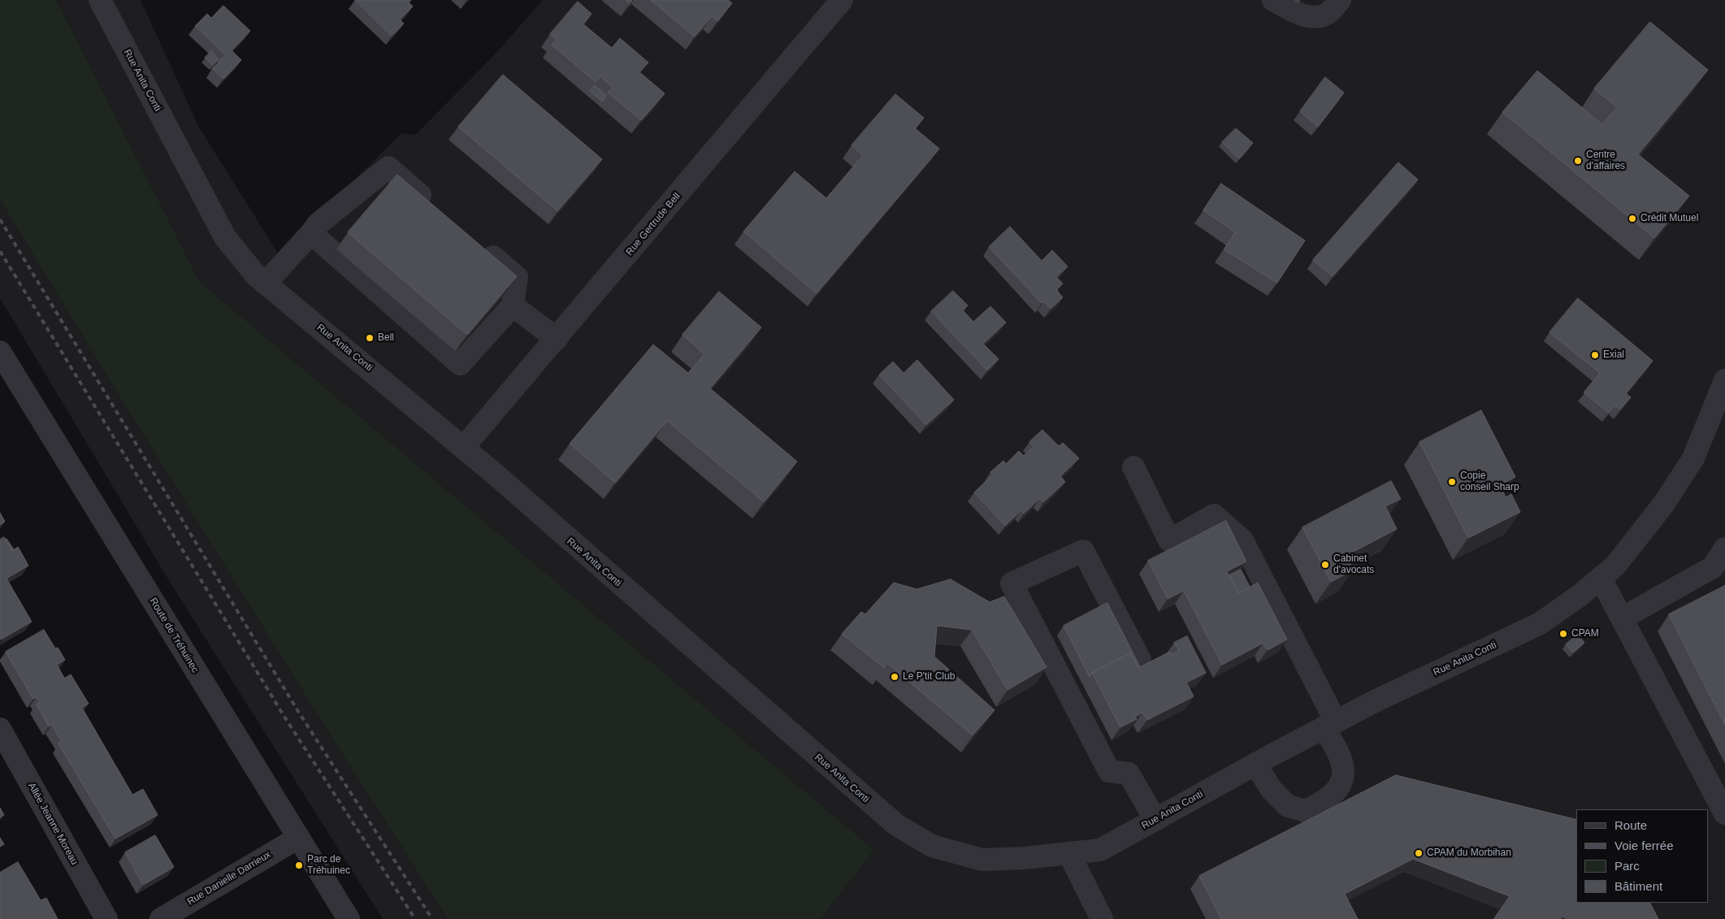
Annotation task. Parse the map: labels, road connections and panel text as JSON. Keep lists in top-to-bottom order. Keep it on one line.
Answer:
{"streets":{"street":["Rue Anita Conti","Rue Gertrude Bell","Route de Tréhuinec","Allée Jeanne Moreau","Rue Danielle Darrieux"]},"crossings":[["Rue Anita Conti","Rue Gertrude Bell"],["Route de Tréhuinec","Rue Danielle Darrieux"]],"places":["Centre d'affaires","Crédit Mutuel","Bell","Exial","Copie conseil Sharp","Cabinet d'avocats","CPAM","Le P'tit Club","CPAM du Morbihan","Parc de Tréhuinec"],"legend":["Route","Voie ferrée","Parc","Bâtiment"]}
